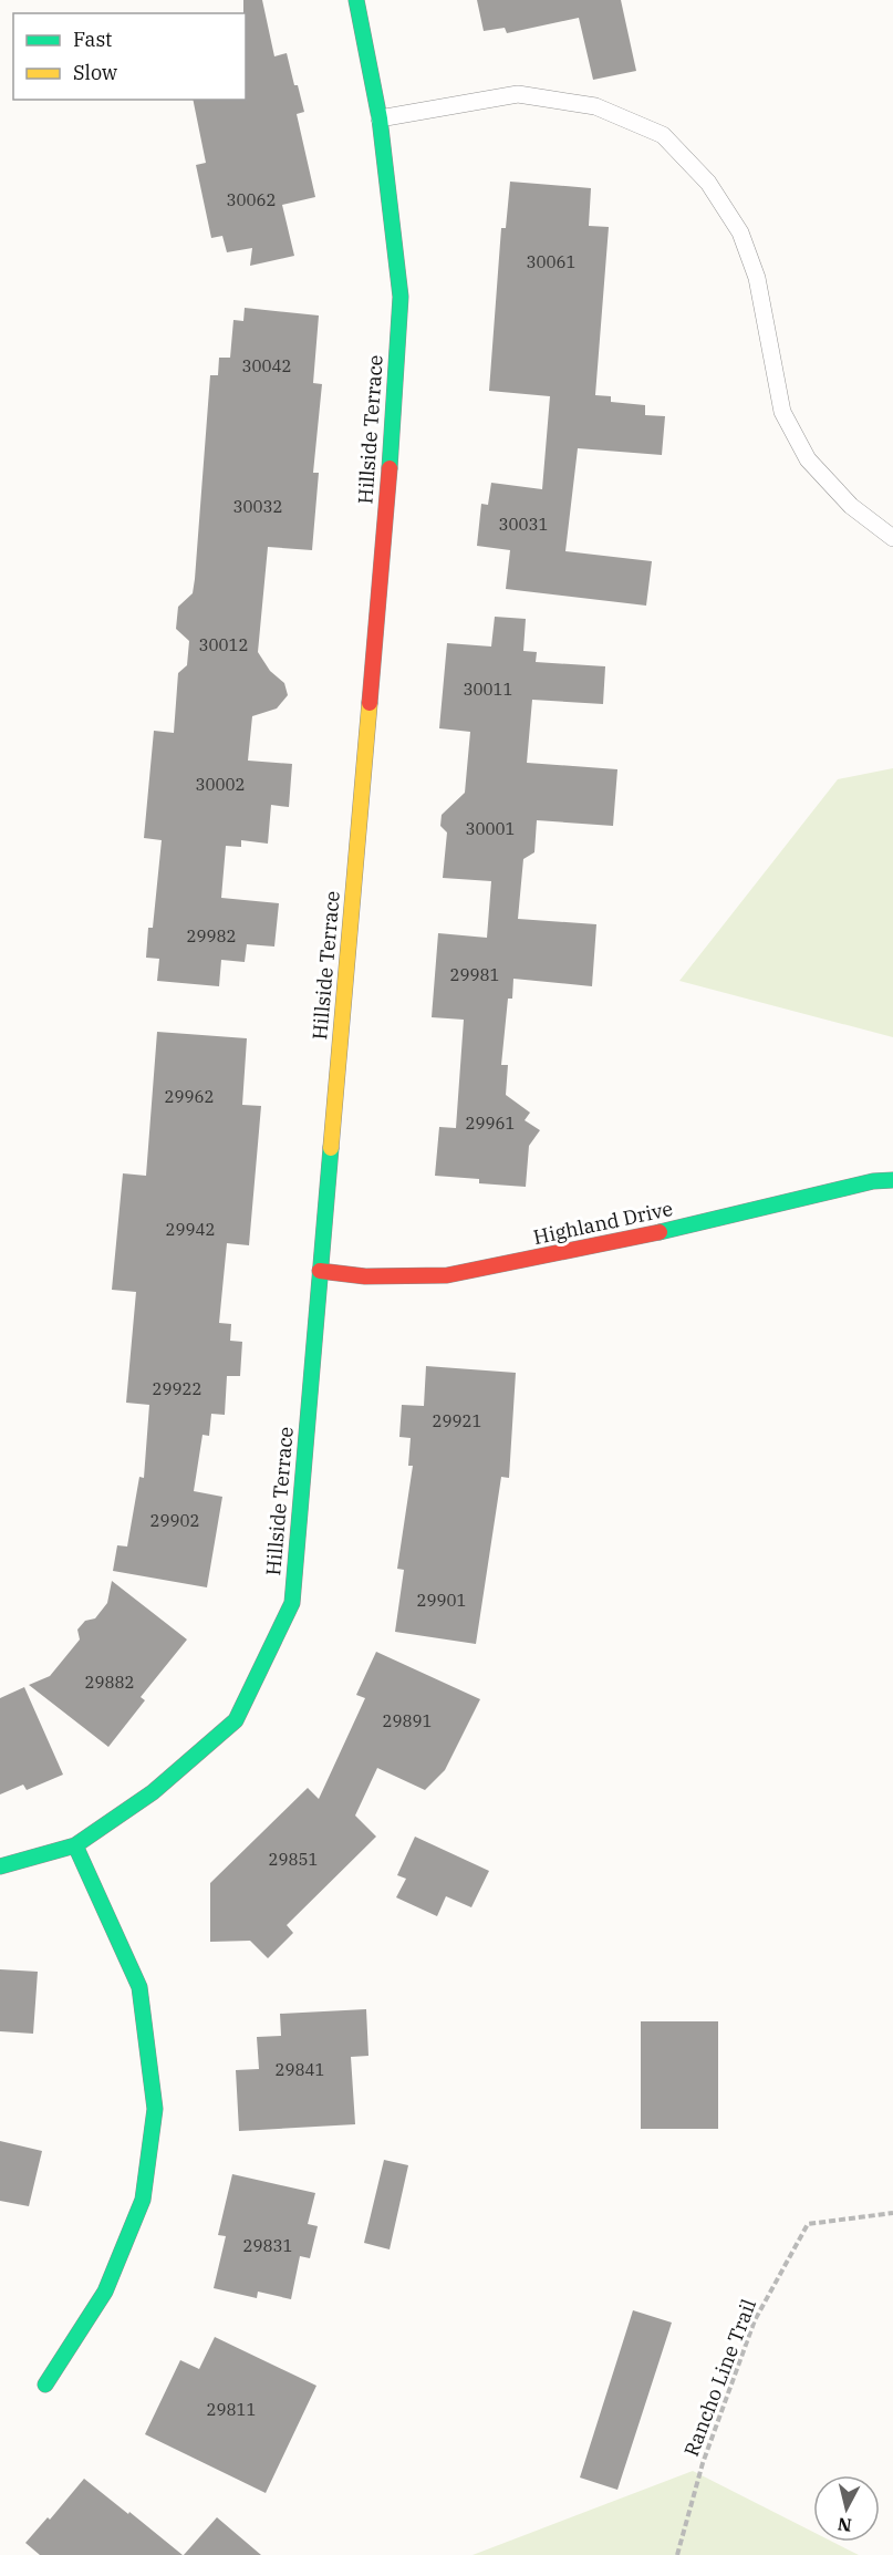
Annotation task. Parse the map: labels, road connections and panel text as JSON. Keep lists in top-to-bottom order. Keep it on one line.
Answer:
{"streets":{"street":["Hillside Terrace","Highland Drive"],"path":["Rancho Line Trail"]},"crossings":[["Hillside Terrace","Highland Drive"]],"house_numbers":["30062","30061","30042","30032","30031","30012","30011","30002","30001","29982","29981","29962","29961","29942","29922","29921","29902","29901","29882","29891","29851","29841","29831","29811"],"legend":["Fast","Slow"],"north":"bottom"}
